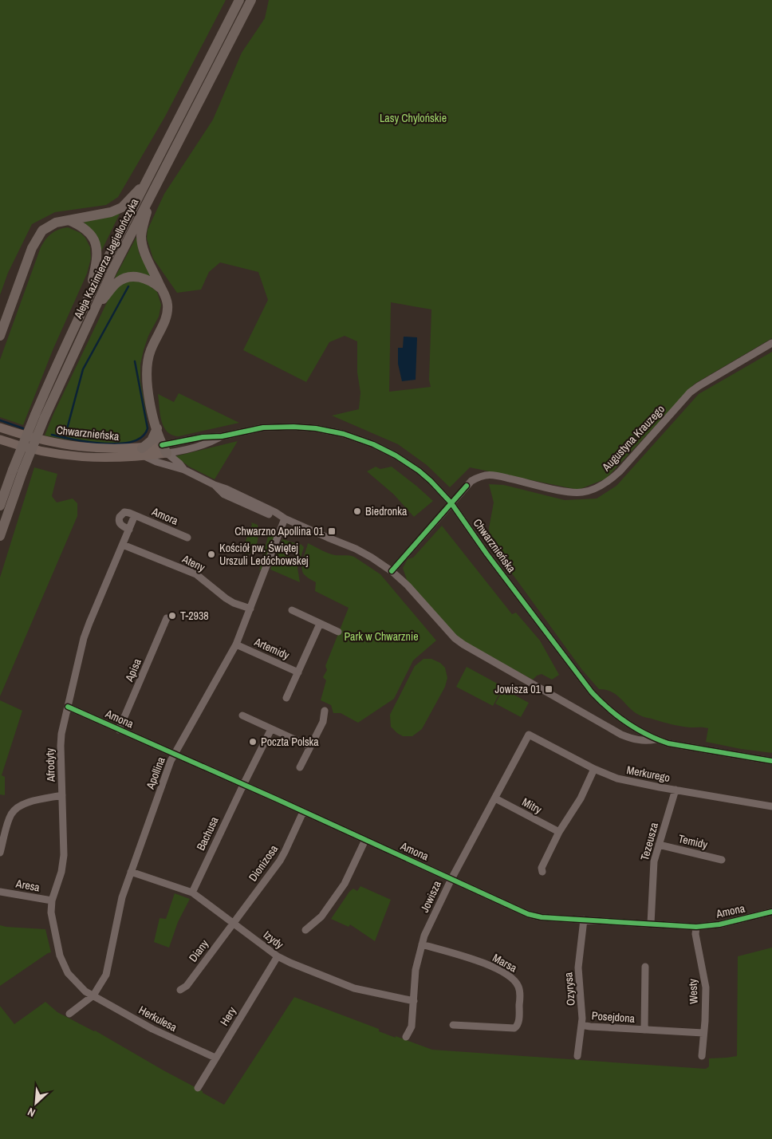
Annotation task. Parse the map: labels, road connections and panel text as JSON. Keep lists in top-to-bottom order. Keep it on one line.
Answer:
{"streets":{"highway":["Aleja Kazimierza Jagiellończyka"],"main road":["Chwarznieńska"],"street":["Augustyna Krauzego","Amora","Ateny","Artemidy","Apisa","Amona","Afrodyty","Apollina","Merkurego","Mitry","Bachusa","Tezeusza","Temidy","Dionizosa","Aresa","Jowisza","Izydy","Diany","Marsa","Ozyrysa","Westy","Hery","Posejdona","Herkulesa"]},"crossings":[["Chwarznieńska","Augustyna Krauzego"],["Chwarznieńska","Apollina"],["Amora","Afrodyty"],["Ateny","Afrodyty"],["Ateny","Apollina"],["Artemidy","Apollina"],["Apisa","Amona"],["Amona","Afrodyty"],["Amona","Apollina"],["Amona","Bachusa"],["Amona","Tezeusza"],["Amona","Dionizosa"],["Amona","Jowisza"],["Amona","Ozyrysa"],["Amona","Westy"],["Afrodyty","Apollina"],["Afrodyty","Aresa"],["Afrodyty","Herkulesa"],["Apollina","Izydy"],["Apollina","Herkulesa"],["Merkurego","Tezeusza"],["Merkurego","Jowisza"],["Mitry","Jowisza"],["Bachusa","Izydy"],["Tezeusza","Temidy"],["Dionizosa","Izydy"],["Dionizosa","Diany"],["Jowisza","Izydy"],["Jowisza","Marsa"],["Izydy","Diany"],["Izydy","Hery"],["Ozyrysa","Posejdona"],["Westy","Posejdona"],["Hery","Herkulesa"]],"parks":["Lasy Chylońskie","Park w Chwarznie"],"places":{"other":["Biedronka","Kościół pw. Świętej Urszuli Ledóchowskej","T-2938","Poczta Polska"],"transit":["Chwarzno Apollina 01","Jowisza 01"]},"north":"bottom left"}
